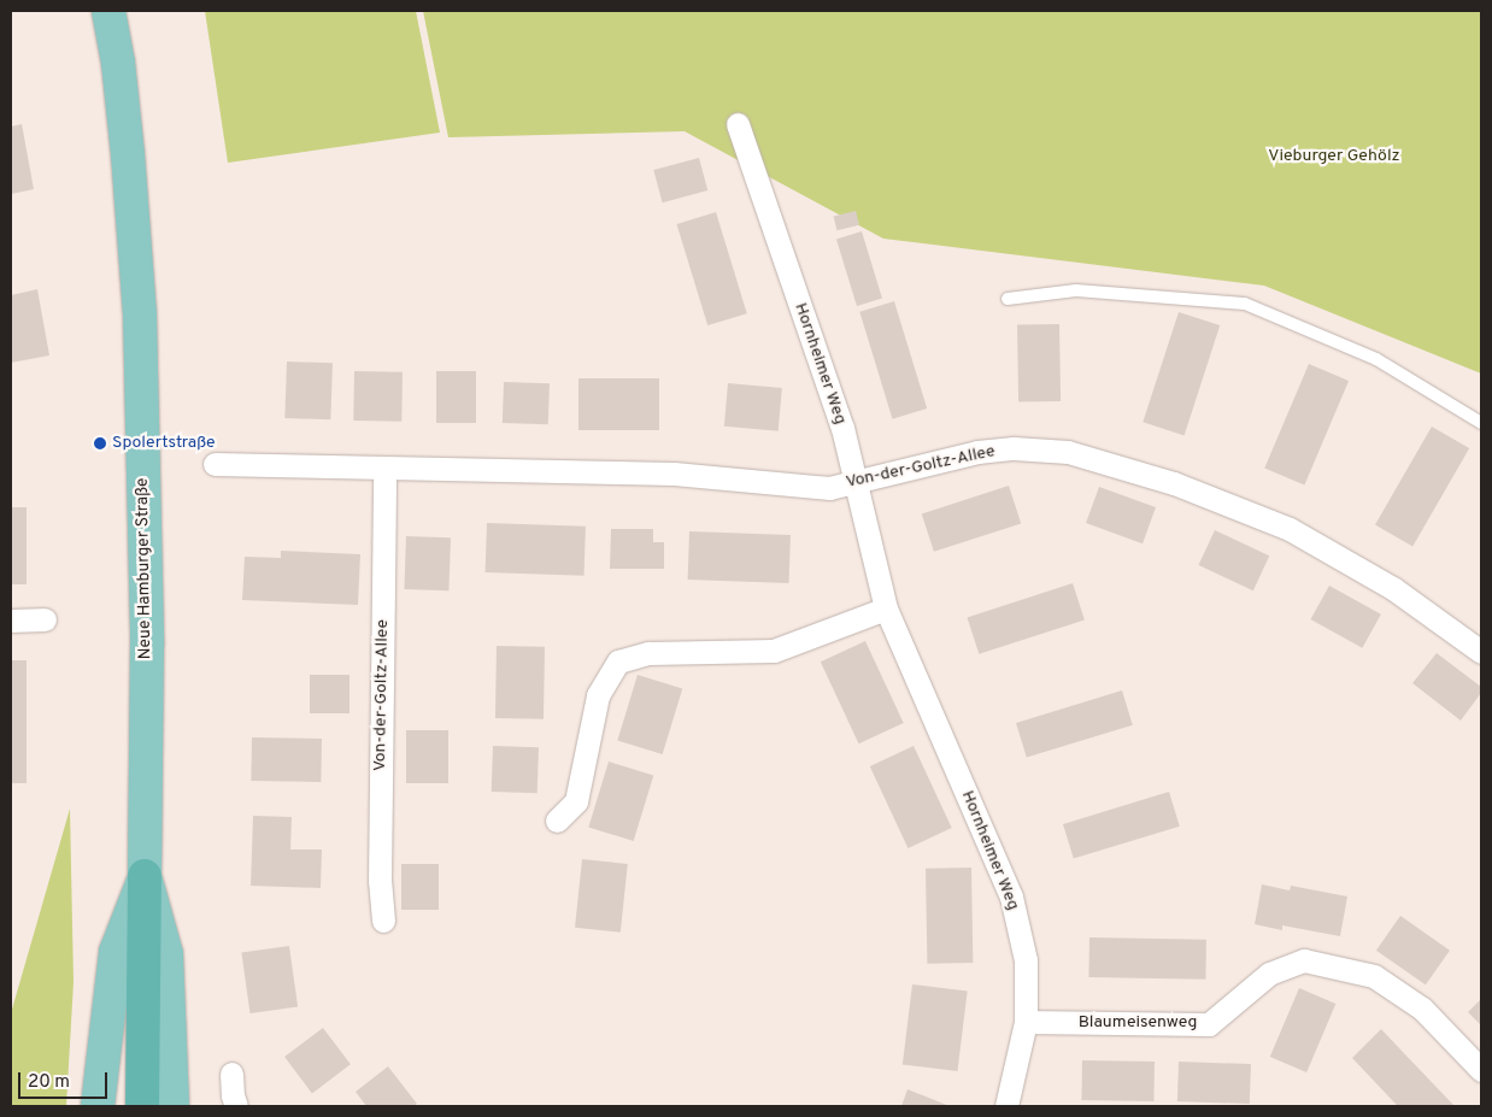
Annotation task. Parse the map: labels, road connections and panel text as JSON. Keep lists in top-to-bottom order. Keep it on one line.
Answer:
{"streets":{"main road":["Neue Hamburger Straße"],"street":["Hornheimer Weg","Von-der-Goltz-Allee","Blaumeisenweg"]},"crossings":[["Hornheimer Weg","Von-der-Goltz-Allee"],["Hornheimer Weg","Blaumeisenweg"]],"parks":["Vieburger Gehölz"],"places":["Spolertstraße"],"scale_bar":"20 m"}
